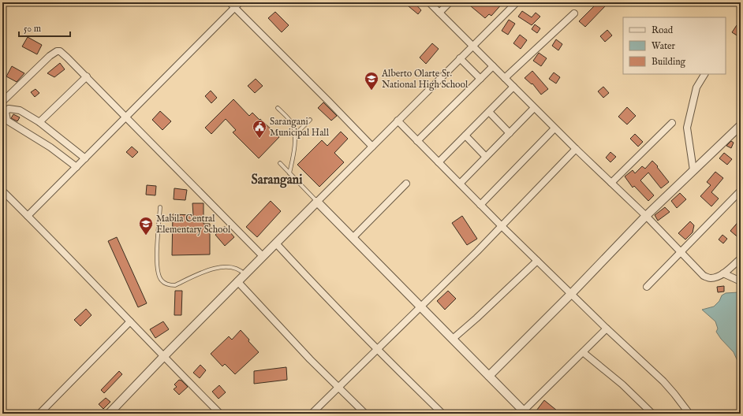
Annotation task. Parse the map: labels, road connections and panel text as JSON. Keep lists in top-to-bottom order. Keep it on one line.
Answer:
{"districts":["Sarangani"],"places":{"school or university":["Alberto Olarte Sr. National High School","Mabila Central Elementary School"],"public building":["Sarangani Municipal Hall"]},"legend":["Road","Water","Building"],"scale_bar":"50 m"}
